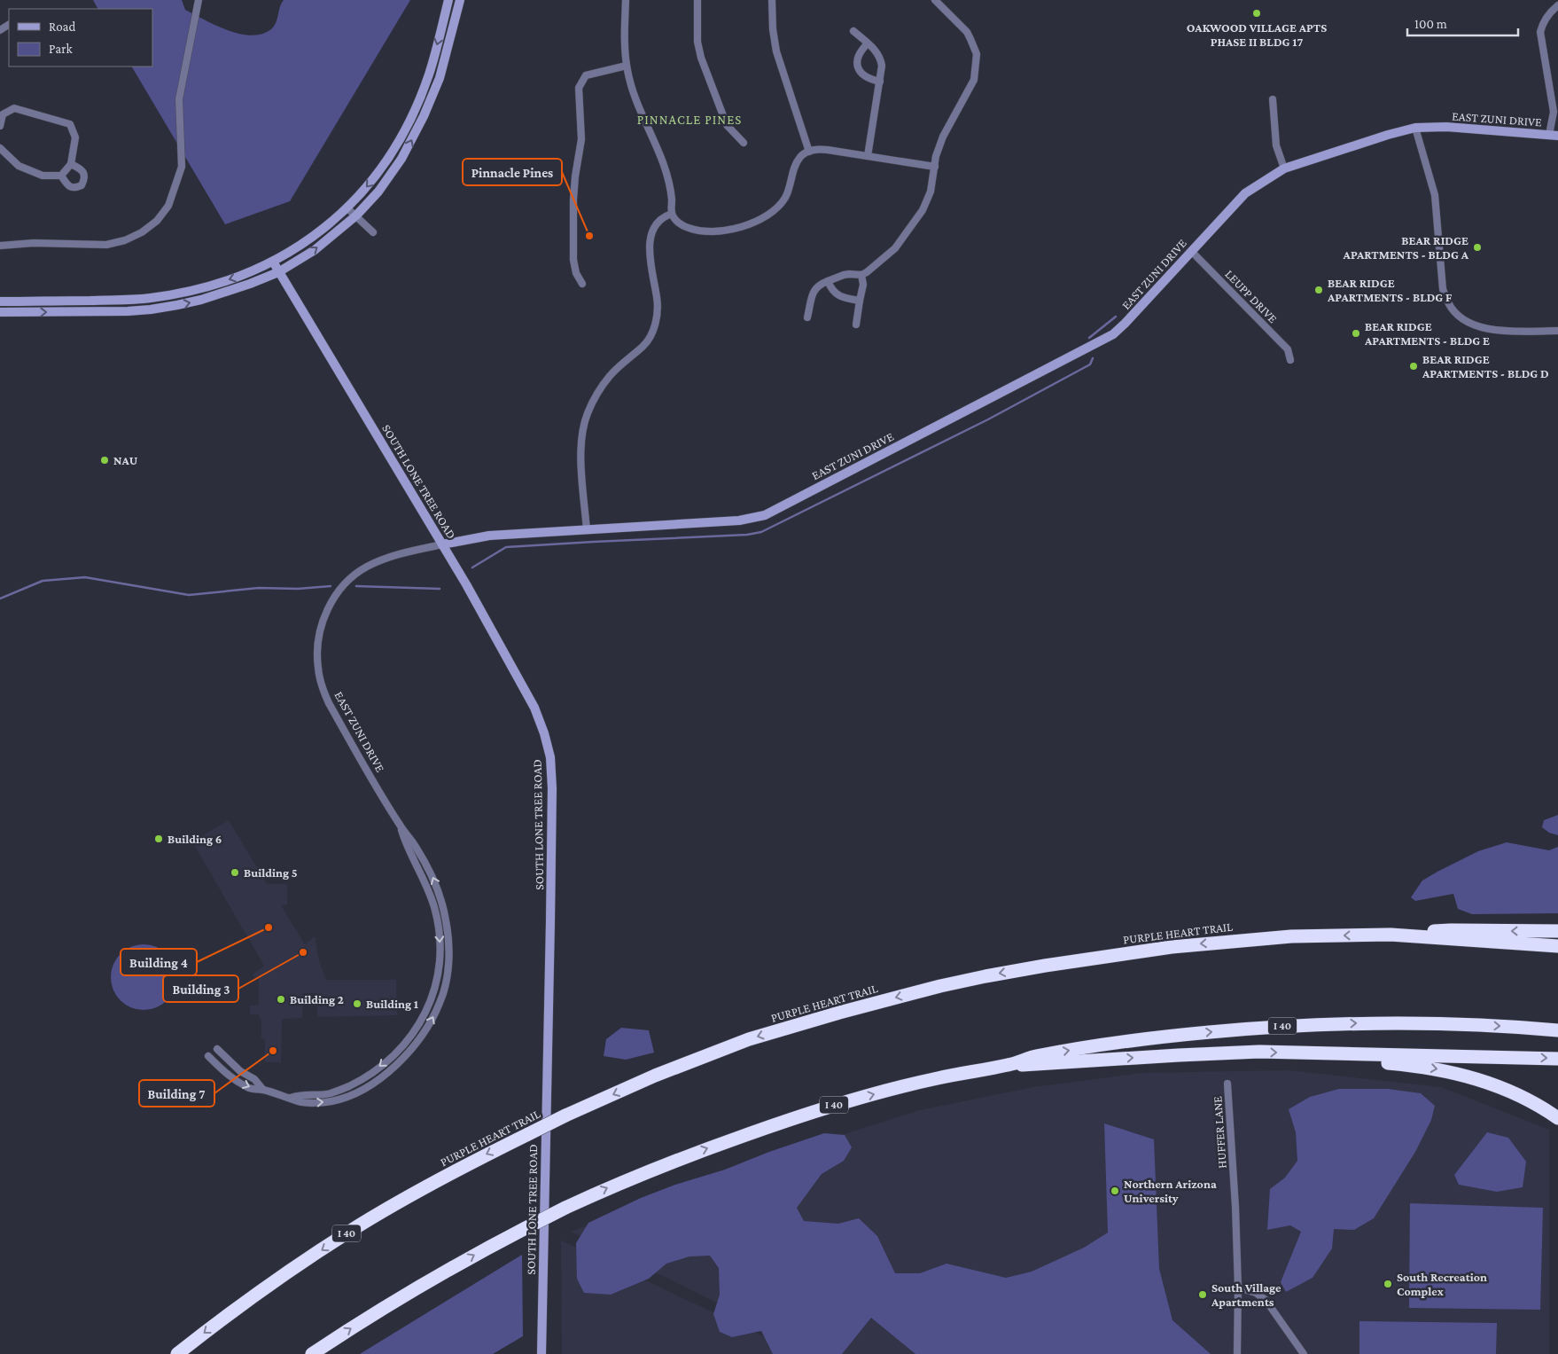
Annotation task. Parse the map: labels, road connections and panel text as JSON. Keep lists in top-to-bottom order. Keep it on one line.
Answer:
{"streets":{"highway":["PURPLE HEART TRAIL","I 40"],"main road":["EAST ZUNI DRIVE","SOUTH LONE TREE ROAD"],"street":["LEUPP DRIVE","HUFFER LANE"]},"crossings":[["EAST ZUNI DRIVE","LEUPP DRIVE"],["EAST ZUNI DRIVE","SOUTH LONE TREE ROAD"]],"districts":["PINNACLE PINES"],"places":["OAKWOOD VILLAGE APTS PHASE II BLDG 17","Pinnacle Pines","BEAR RIDGE APARTMENTS - BLDG A","BEAR RIDGE APARTMENTS - BLDG F","BEAR RIDGE APARTMENTS - BLDG E","BEAR RIDGE APARTMENTS - BLDG D","NAU","Building 6","Building 5","Building 4","Building 3","Building 2","Building 1","Building 7","Northern Arizona University","South Recreation Complex","South Village Apartments"],"legend":["Road","Park"],"scale_bar":"100 m"}
